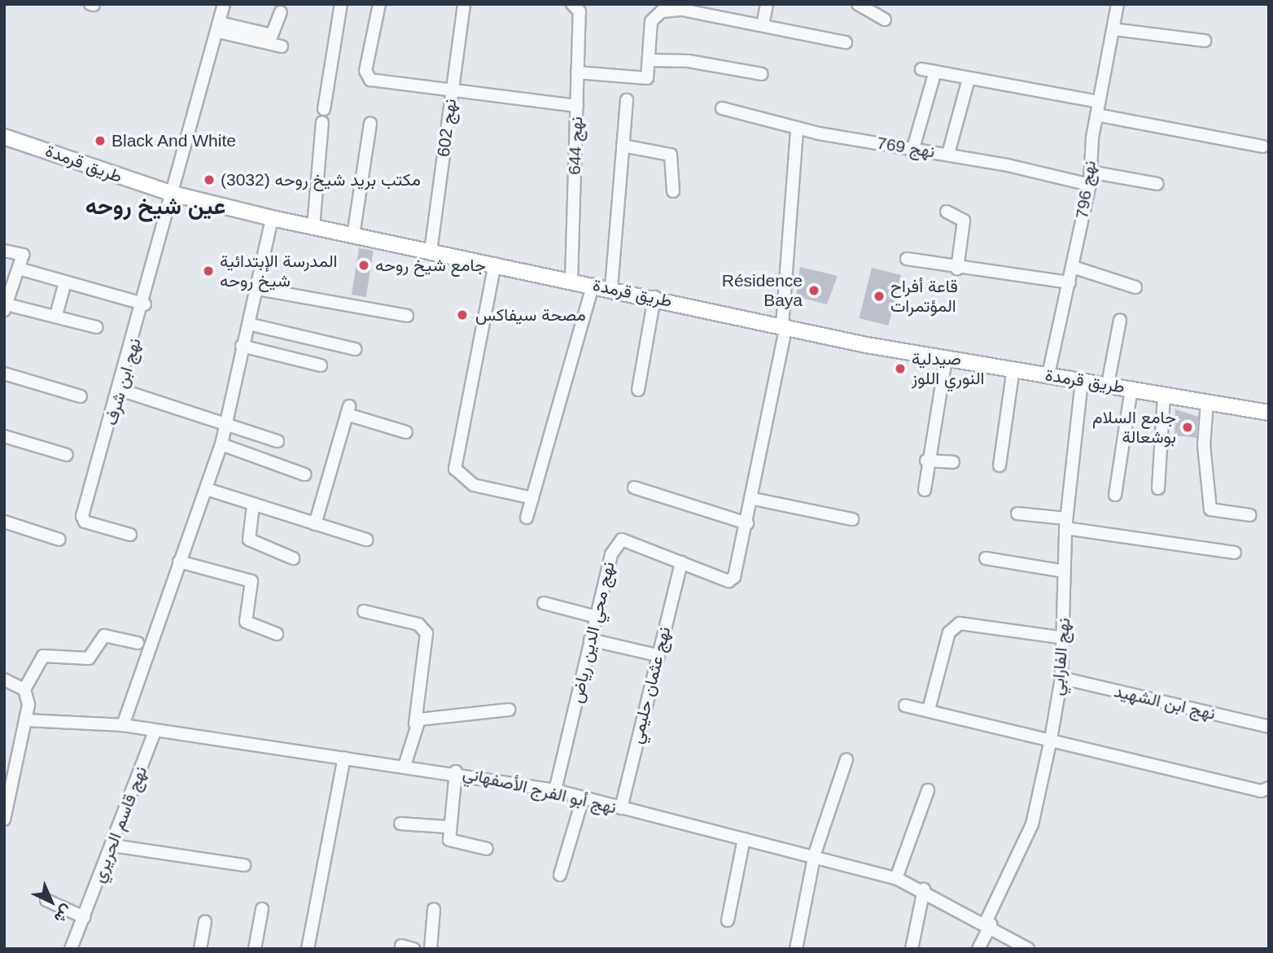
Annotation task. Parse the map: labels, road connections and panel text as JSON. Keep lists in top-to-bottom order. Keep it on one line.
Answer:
{"streets":{"main road":["طريق قرمدة"],"street":["نهج 602","نهج 644","نهج 769","نهج 796","نهج ابن شرف","نهج محي الدين رياض","نهج الفارابي","نهج عثمان حليمي","نهج ابن الشهيد","نهج أبو الفرج الأصفهاني","نهج قاسم الحريري"]},"crossings":[["نهج 602","طريق قرمدة"],["نهج 644","طريق قرمدة"],["نهج 769","نهج 796"],["طريق قرمدة","نهج 796"],["طريق قرمدة","نهج ابن شرف"],["طريق قرمدة","نهج الفارابي"],["نهج محي الدين رياض","نهج عثمان حليمي"],["نهج محي الدين رياض","نهج أبو الفرج الأصفهاني"],["نهج الفارابي","نهج ابن الشهيد"],["نهج الفارابي","نهج أبو الفرج الأصفهاني"],["نهج عثمان حليمي","نهج أبو الفرج الأصفهاني"],["نهج أبو الفرج الأصفهاني","نهج قاسم الحريري"]],"districts":["عين شيخ روحه"],"places":["Black And White","مكتب بريد شيخ روحه (3032)","جامع شيخ روحه","المدرسة الإبتدائية شيخ روحه","Résidence Baya","قاعة أفراح المؤتمرات","مصحة سيفاكس","صيدلية النوري اللوز","جامع السلام بوشعالة"],"north":"bottom right"}
